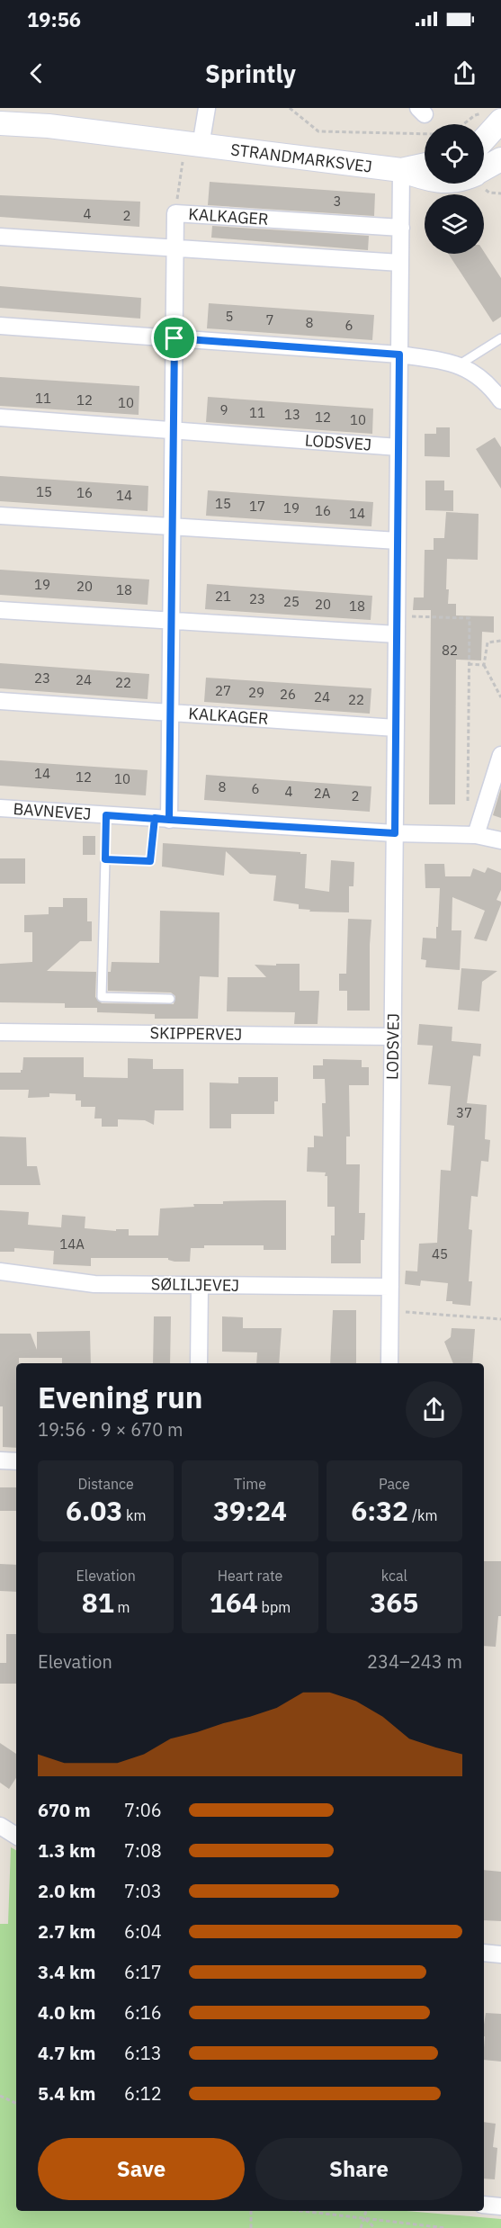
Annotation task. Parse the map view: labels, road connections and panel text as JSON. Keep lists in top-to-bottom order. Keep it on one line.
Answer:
{"streets":{"street":["STRANDMARKSVEJ","KALKAGER","LODSVEJ","BAVNEVEJ","SKIPPERVEJ","SØLILJEVEJ"]},"crossings":[["STRANDMARKSVEJ","LODSVEJ"],["KALKAGER","LODSVEJ"],["KALKAGER","BAVNEVEJ"],["LODSVEJ","BAVNEVEJ"],["LODSVEJ","SKIPPERVEJ"],["LODSVEJ","SØLILJEVEJ"]],"house_numbers":["3","4","2","5","7","8","6","11","12","10","9","11","13","12","10","15","16","14","15","17","19","16","14","19","20","18","21","23","25","20","18","82","23","24","22","27","29","26","24","22","14","12","10","8","6","4","2A","2","37","14A","45"],"page":{"status":"19:56","header":"Sprintly","heading":["Evening run","19:56 · 9 × 670 m"],"stats":[["Distance","6.03 km"],["Time","39:24"],["Pace","6:32 /km"],["Elevation","81 m"],["Heart rate","164 bpm"],["kcal","365"]],"chart":["Elevation","234–243 m"],"list":[{"name":"670 m","note":"7:06"},{"name":"1.3 km","note":"7:08"},{"name":"2.0 km","note":"7:03"},{"name":"2.7 km","note":"6:04"},{"name":"3.4 km","note":"6:17"},{"name":"4.0 km","note":"6:16"},{"name":"4.7 km","note":"6:13"},{"name":"5.4 km","note":"6:12"}],"buttons":["Save","Share"]}}
